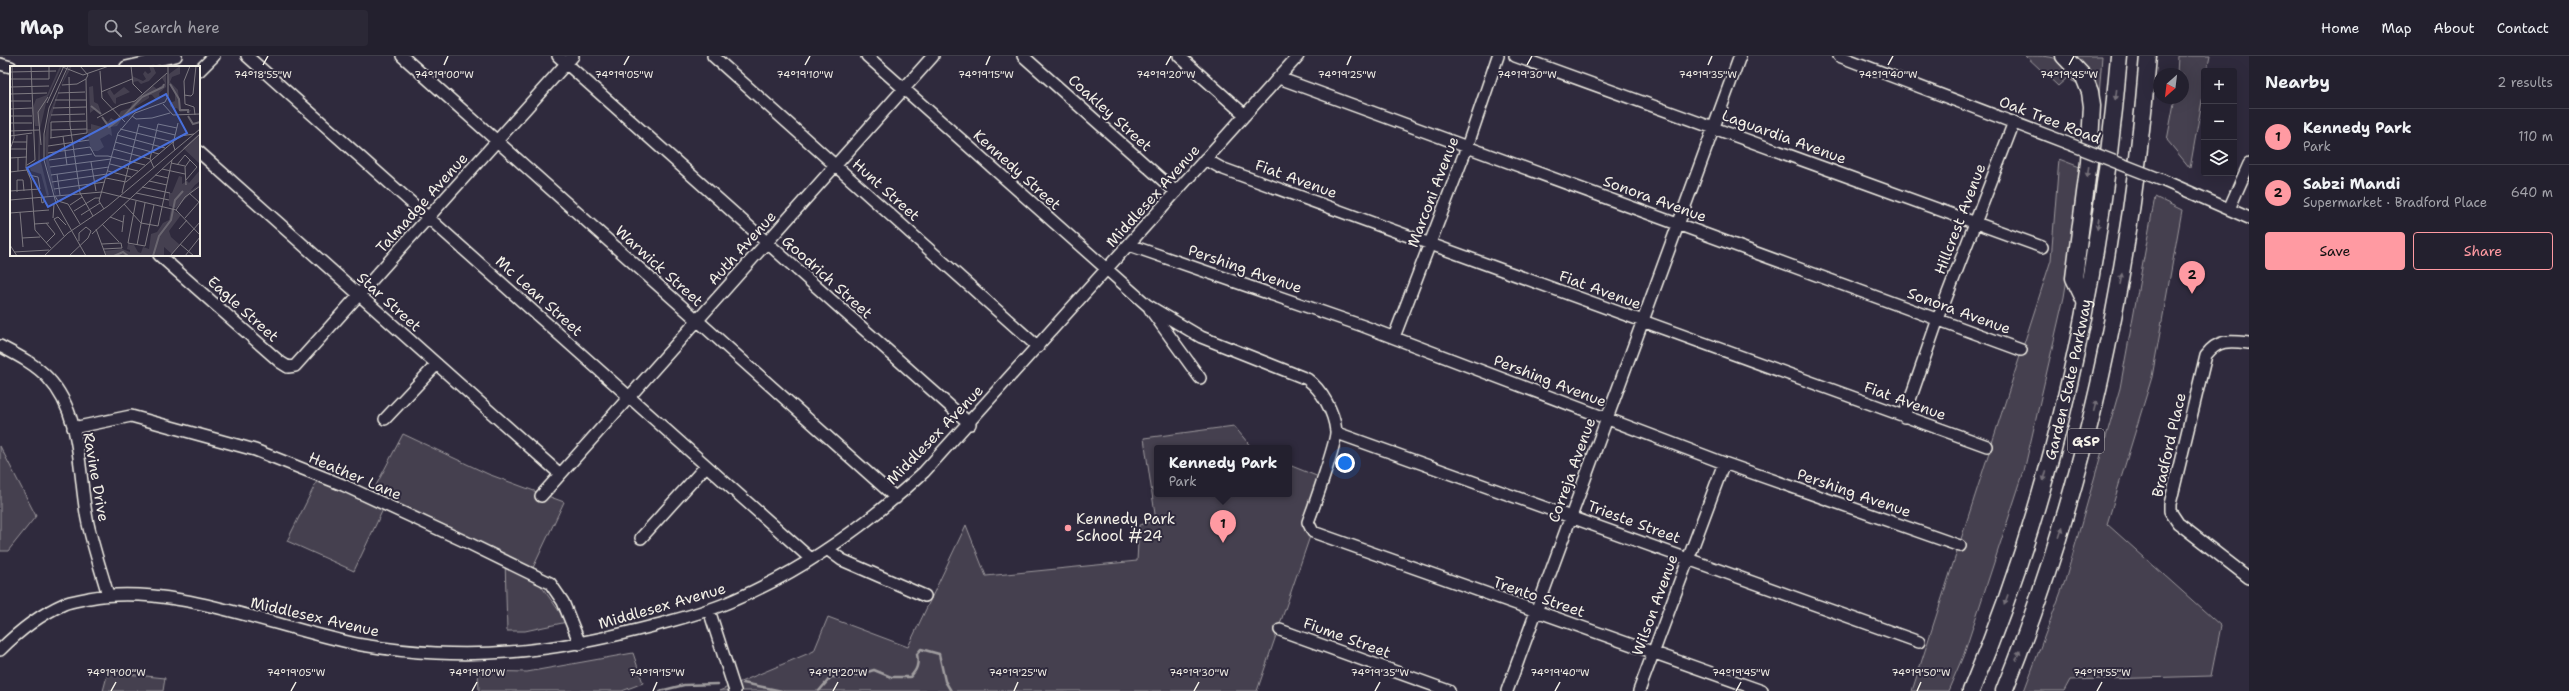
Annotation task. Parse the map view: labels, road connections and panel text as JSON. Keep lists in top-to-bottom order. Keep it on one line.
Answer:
{"streets":{"highway":["Garden State Parkway","GSP"],"street":["Coakley Street","Oak Tree Road","Laguardia Avenue","Kennedy Street","Fiat Avenue","Hunt Street","Marconi Avenue","Middlesex Avenue","Sonora Avenue","Talmadge Avenue","Hillcrest Avenue","Auth Avenue","Warwick Street","Pershing Avenue","Goodrich Street","Mc Lean Street","Star Street","Eagle Street","Bradford Place","Correja Avenue","Heather Lane","Ravine Drive","Trieste Street","Trento Street","Wilson Avenue","Fiume Street"]},"crossings":[["Coakley Street","Middlesex Avenue"],["Oak Tree Road","Hillcrest Avenue"],["Laguardia Avenue","Hillcrest Avenue"],["Laguardia Avenue","Correja Avenue"],["Kennedy Street","Middlesex Avenue"],["Kennedy Street","Auth Avenue"],["Kennedy Street","Trieste Street"],["Kennedy Street","Trento Street"],["Fiat Avenue","Marconi Avenue"],["Fiat Avenue","Middlesex Avenue"],["Fiat Avenue","Hillcrest Avenue"],["Fiat Avenue","Correja Avenue"],["Hunt Street","Middlesex Avenue"],["Hunt Street","Auth Avenue"],["Marconi Avenue","Sonora Avenue"],["Marconi Avenue","Pershing Avenue"],["Middlesex Avenue","Sonora Avenue"],["Middlesex Avenue","Warwick Street"],["Middlesex Avenue","Pershing Avenue"],["Middlesex Avenue","Goodrich Street"],["Middlesex Avenue","Mc Lean Street"],["Middlesex Avenue","Heather Lane"],["Middlesex Avenue","Ravine Drive"],["Sonora Avenue","Hillcrest Avenue"],["Sonora Avenue","Correja Avenue"],["Talmadge Avenue","Warwick Street"],["Talmadge Avenue","Goodrich Street"],["Talmadge Avenue","Mc Lean Street"],["Talmadge Avenue","Star Street"],["Talmadge Avenue","Eagle Street"],["Auth Avenue","Warwick Street"],["Auth Avenue","Goodrich Street"],["Auth Avenue","Mc Lean Street"],["Auth Avenue","Star Street"],["Pershing Avenue","Correja Avenue"],["Pershing Avenue","Wilson Avenue"],["Correja Avenue","Trieste Street"],["Correja Avenue","Trento Street"],["Heather Lane","Ravine Drive"],["Trieste Street","Trento Street"],["Trieste Street","Wilson Avenue"],["Trento Street","Wilson Avenue"]],"places":["Kennedy Park School #24"],"north":"bottom left","page":{"header":"Map","search":"Search here","nav":["Home","Map","About","Contact"],"heading":["Nearby","2 results"],"map_buttons":["+","−"],"list":[{"mark":"1","name":"Kennedy Park","note":"Park","value":"110 m"},{"mark":"2","name":"Sabzi Mandi","note":"Supermarket · Bradford Place","value":"640 m"}],"buttons":["Save","Share"],"pins":["2","1"],"popup":["Kennedy Park","Park"]},"coordinates":["74°18'55\"W","74°19'00\"W","74°19'05\"W","74°19'10\"W","74°19'15\"W","74°19'20\"W","74°19'25\"W","74°19'30\"W","74°19'35\"W","74°19'40\"W","74°19'45\"W","74°19'50\"W","74°19'55\"W"]}
